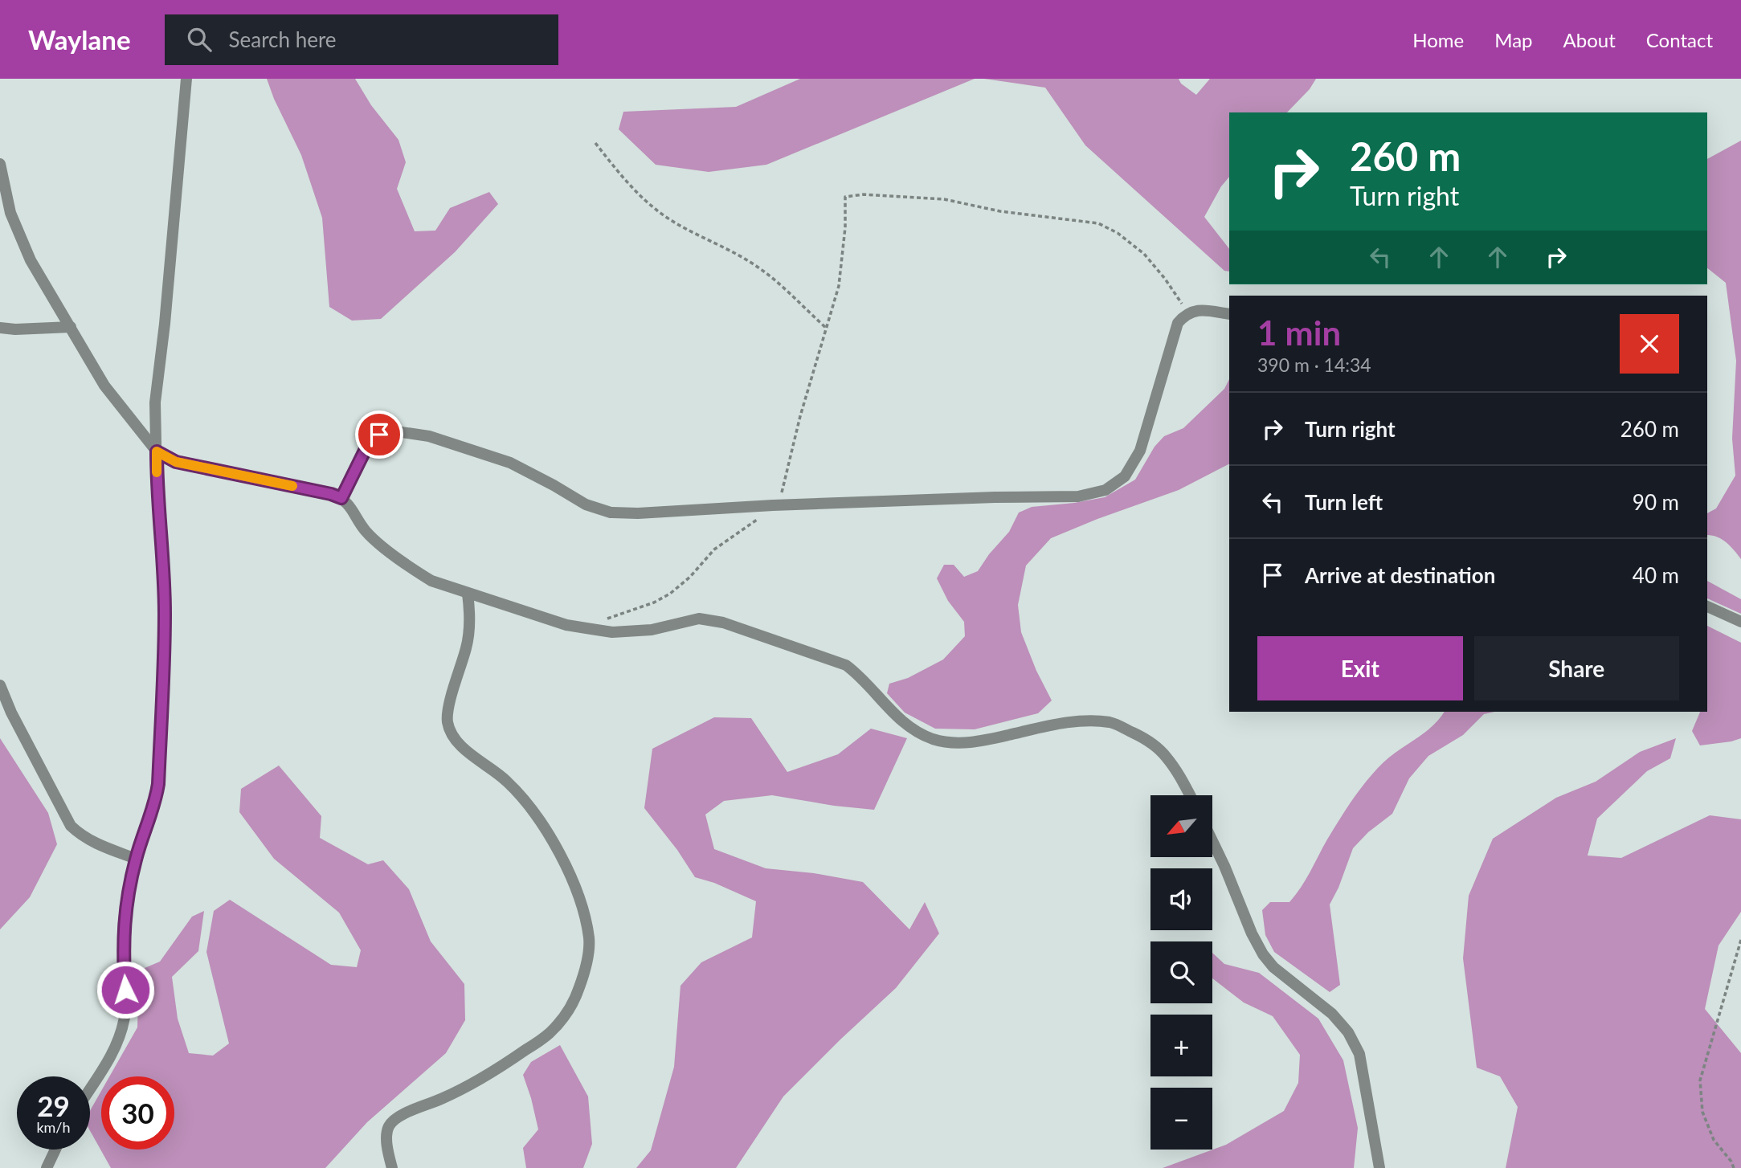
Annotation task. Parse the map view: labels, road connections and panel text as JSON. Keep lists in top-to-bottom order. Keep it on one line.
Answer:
{"north":"bottom left","page":{"header":"Waylane","search":"Search here","nav":["Home","Map","About","Contact"],"turn":["260 m","Turn right"],"heading":["1 min","390 m · 14:34"],"list":[{"name":"Turn right","value":"260 m"},{"name":"Turn left","value":"90 m"},{"name":"Arrive at destination","value":"40 m"}],"buttons":["Exit","Share"],"map_buttons":["+","−"],"speed":"29 km/h","limit":"30"}}
